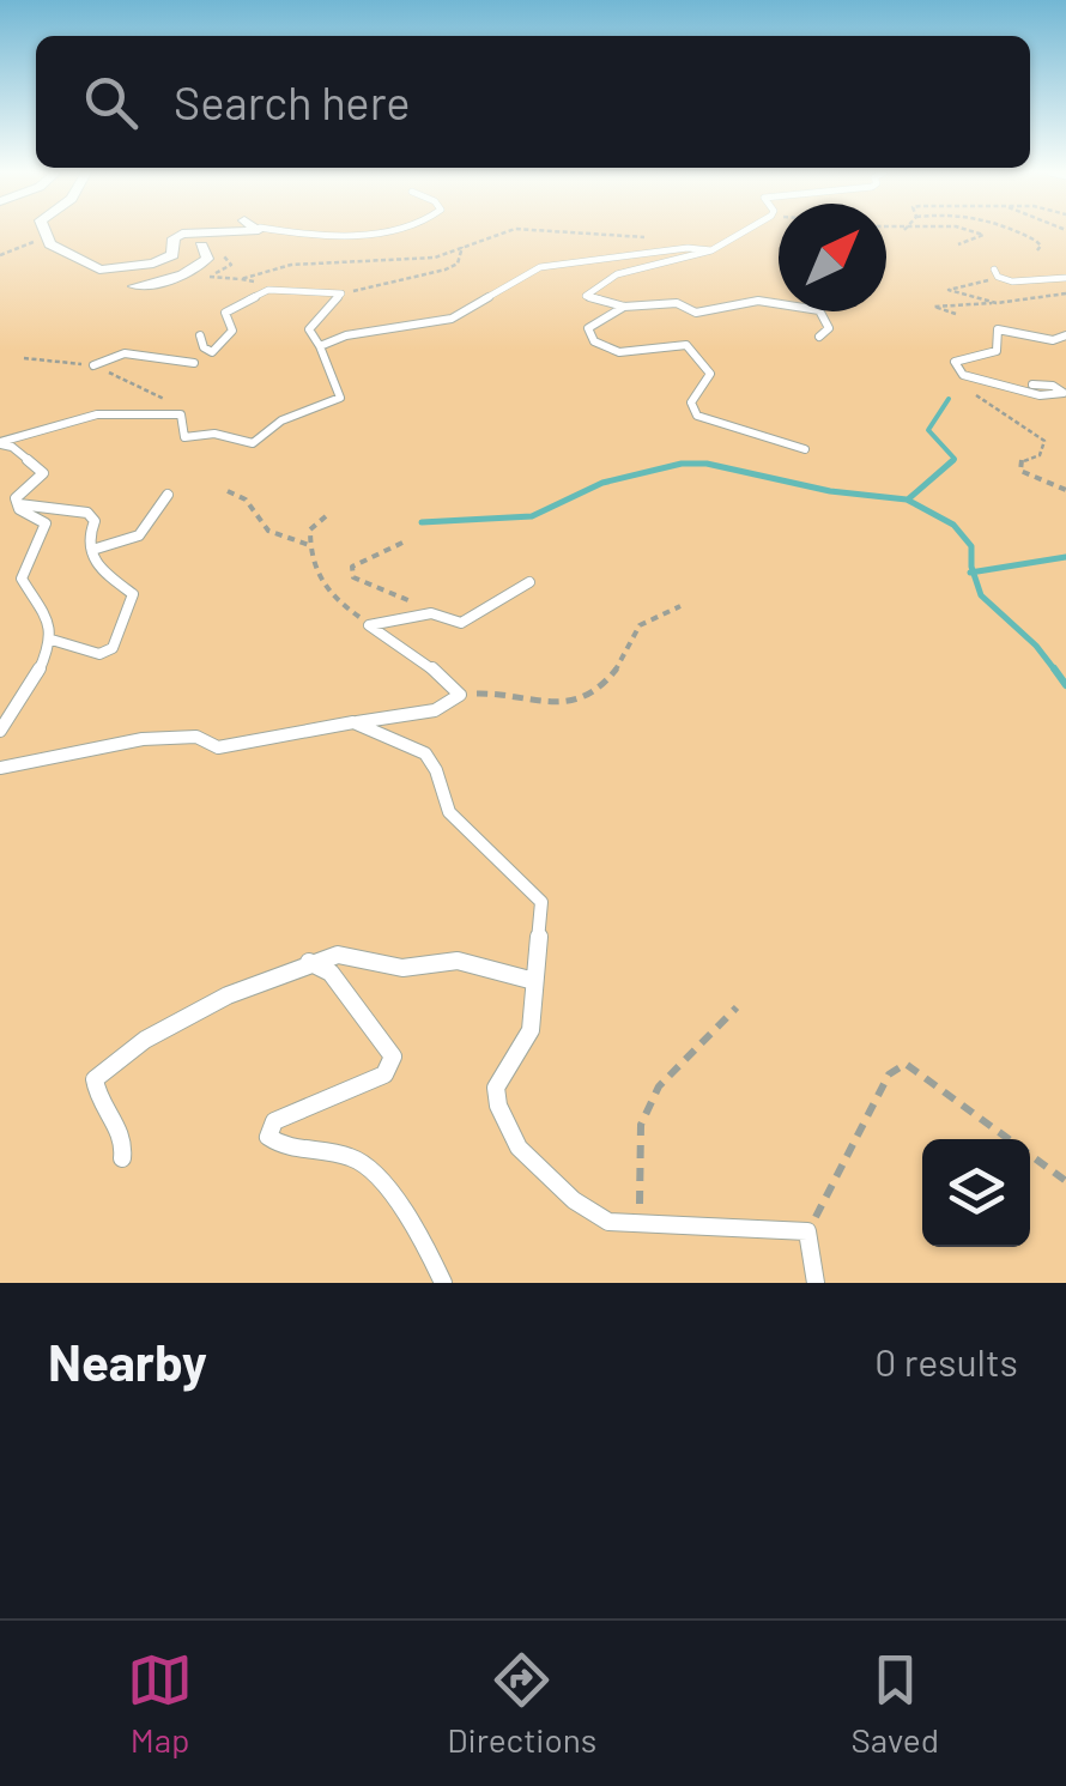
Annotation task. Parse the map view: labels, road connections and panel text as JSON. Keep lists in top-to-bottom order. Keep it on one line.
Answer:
{"north":"top right","page":{"search":"Search here","heading":["Nearby","0 results"],"nav":["Map","Directions","Saved"]}}
